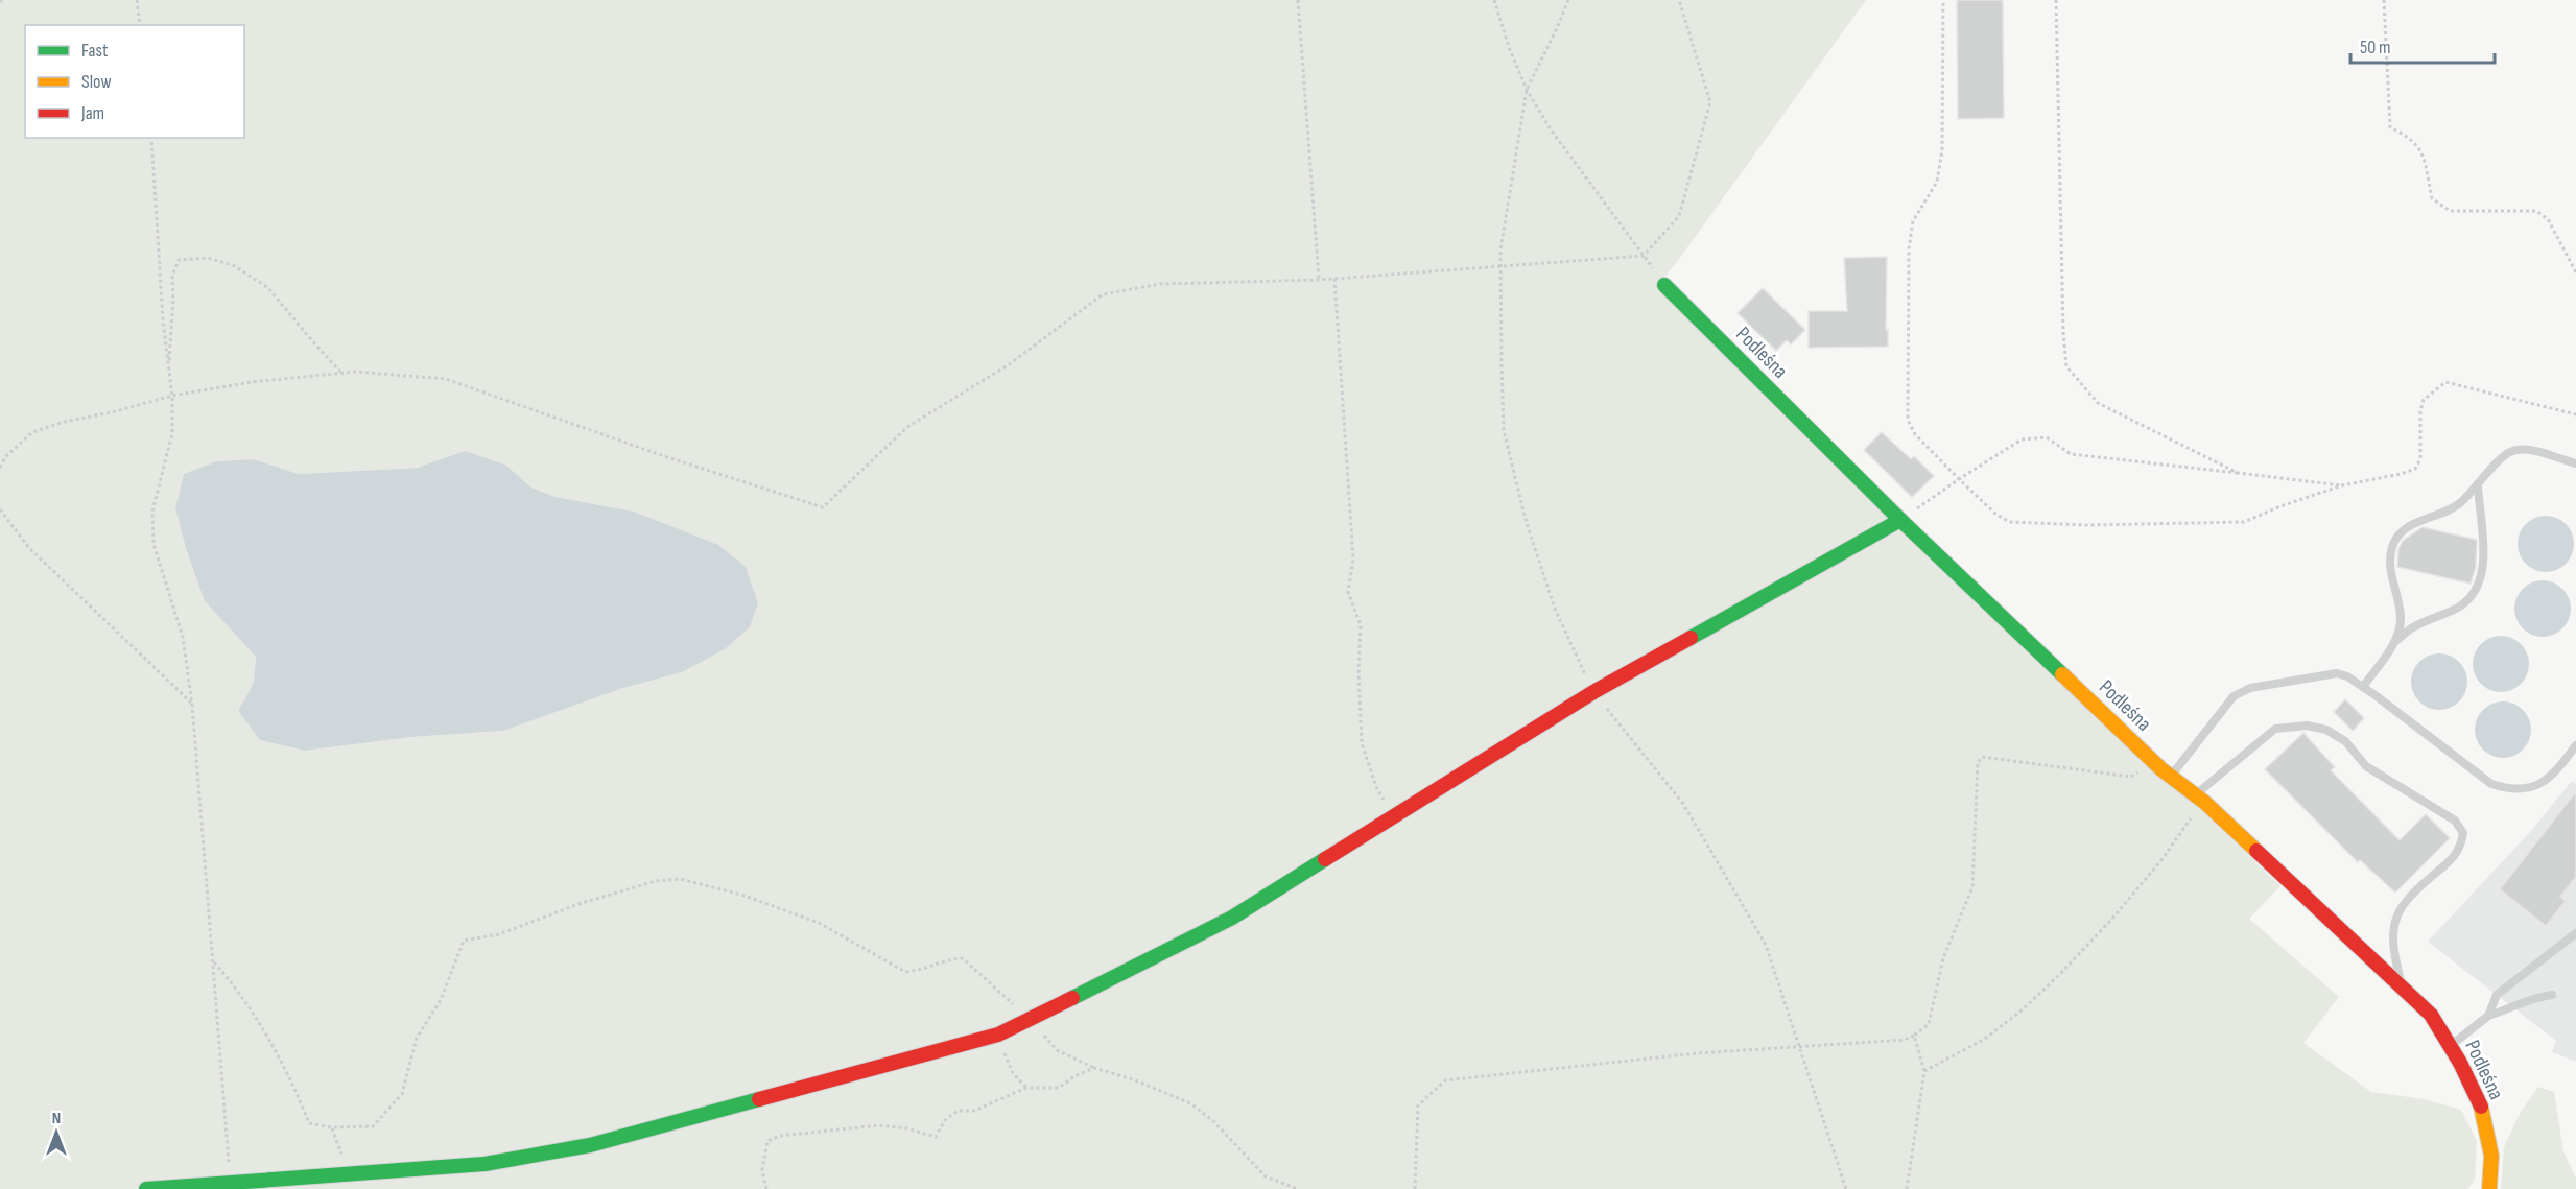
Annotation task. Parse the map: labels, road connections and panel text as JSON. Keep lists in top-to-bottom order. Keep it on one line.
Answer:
{"streets":{"street":["Podleśna"]},"legend":["Fast","Slow","Jam"],"scale_bar":"50 m","north":"top"}
